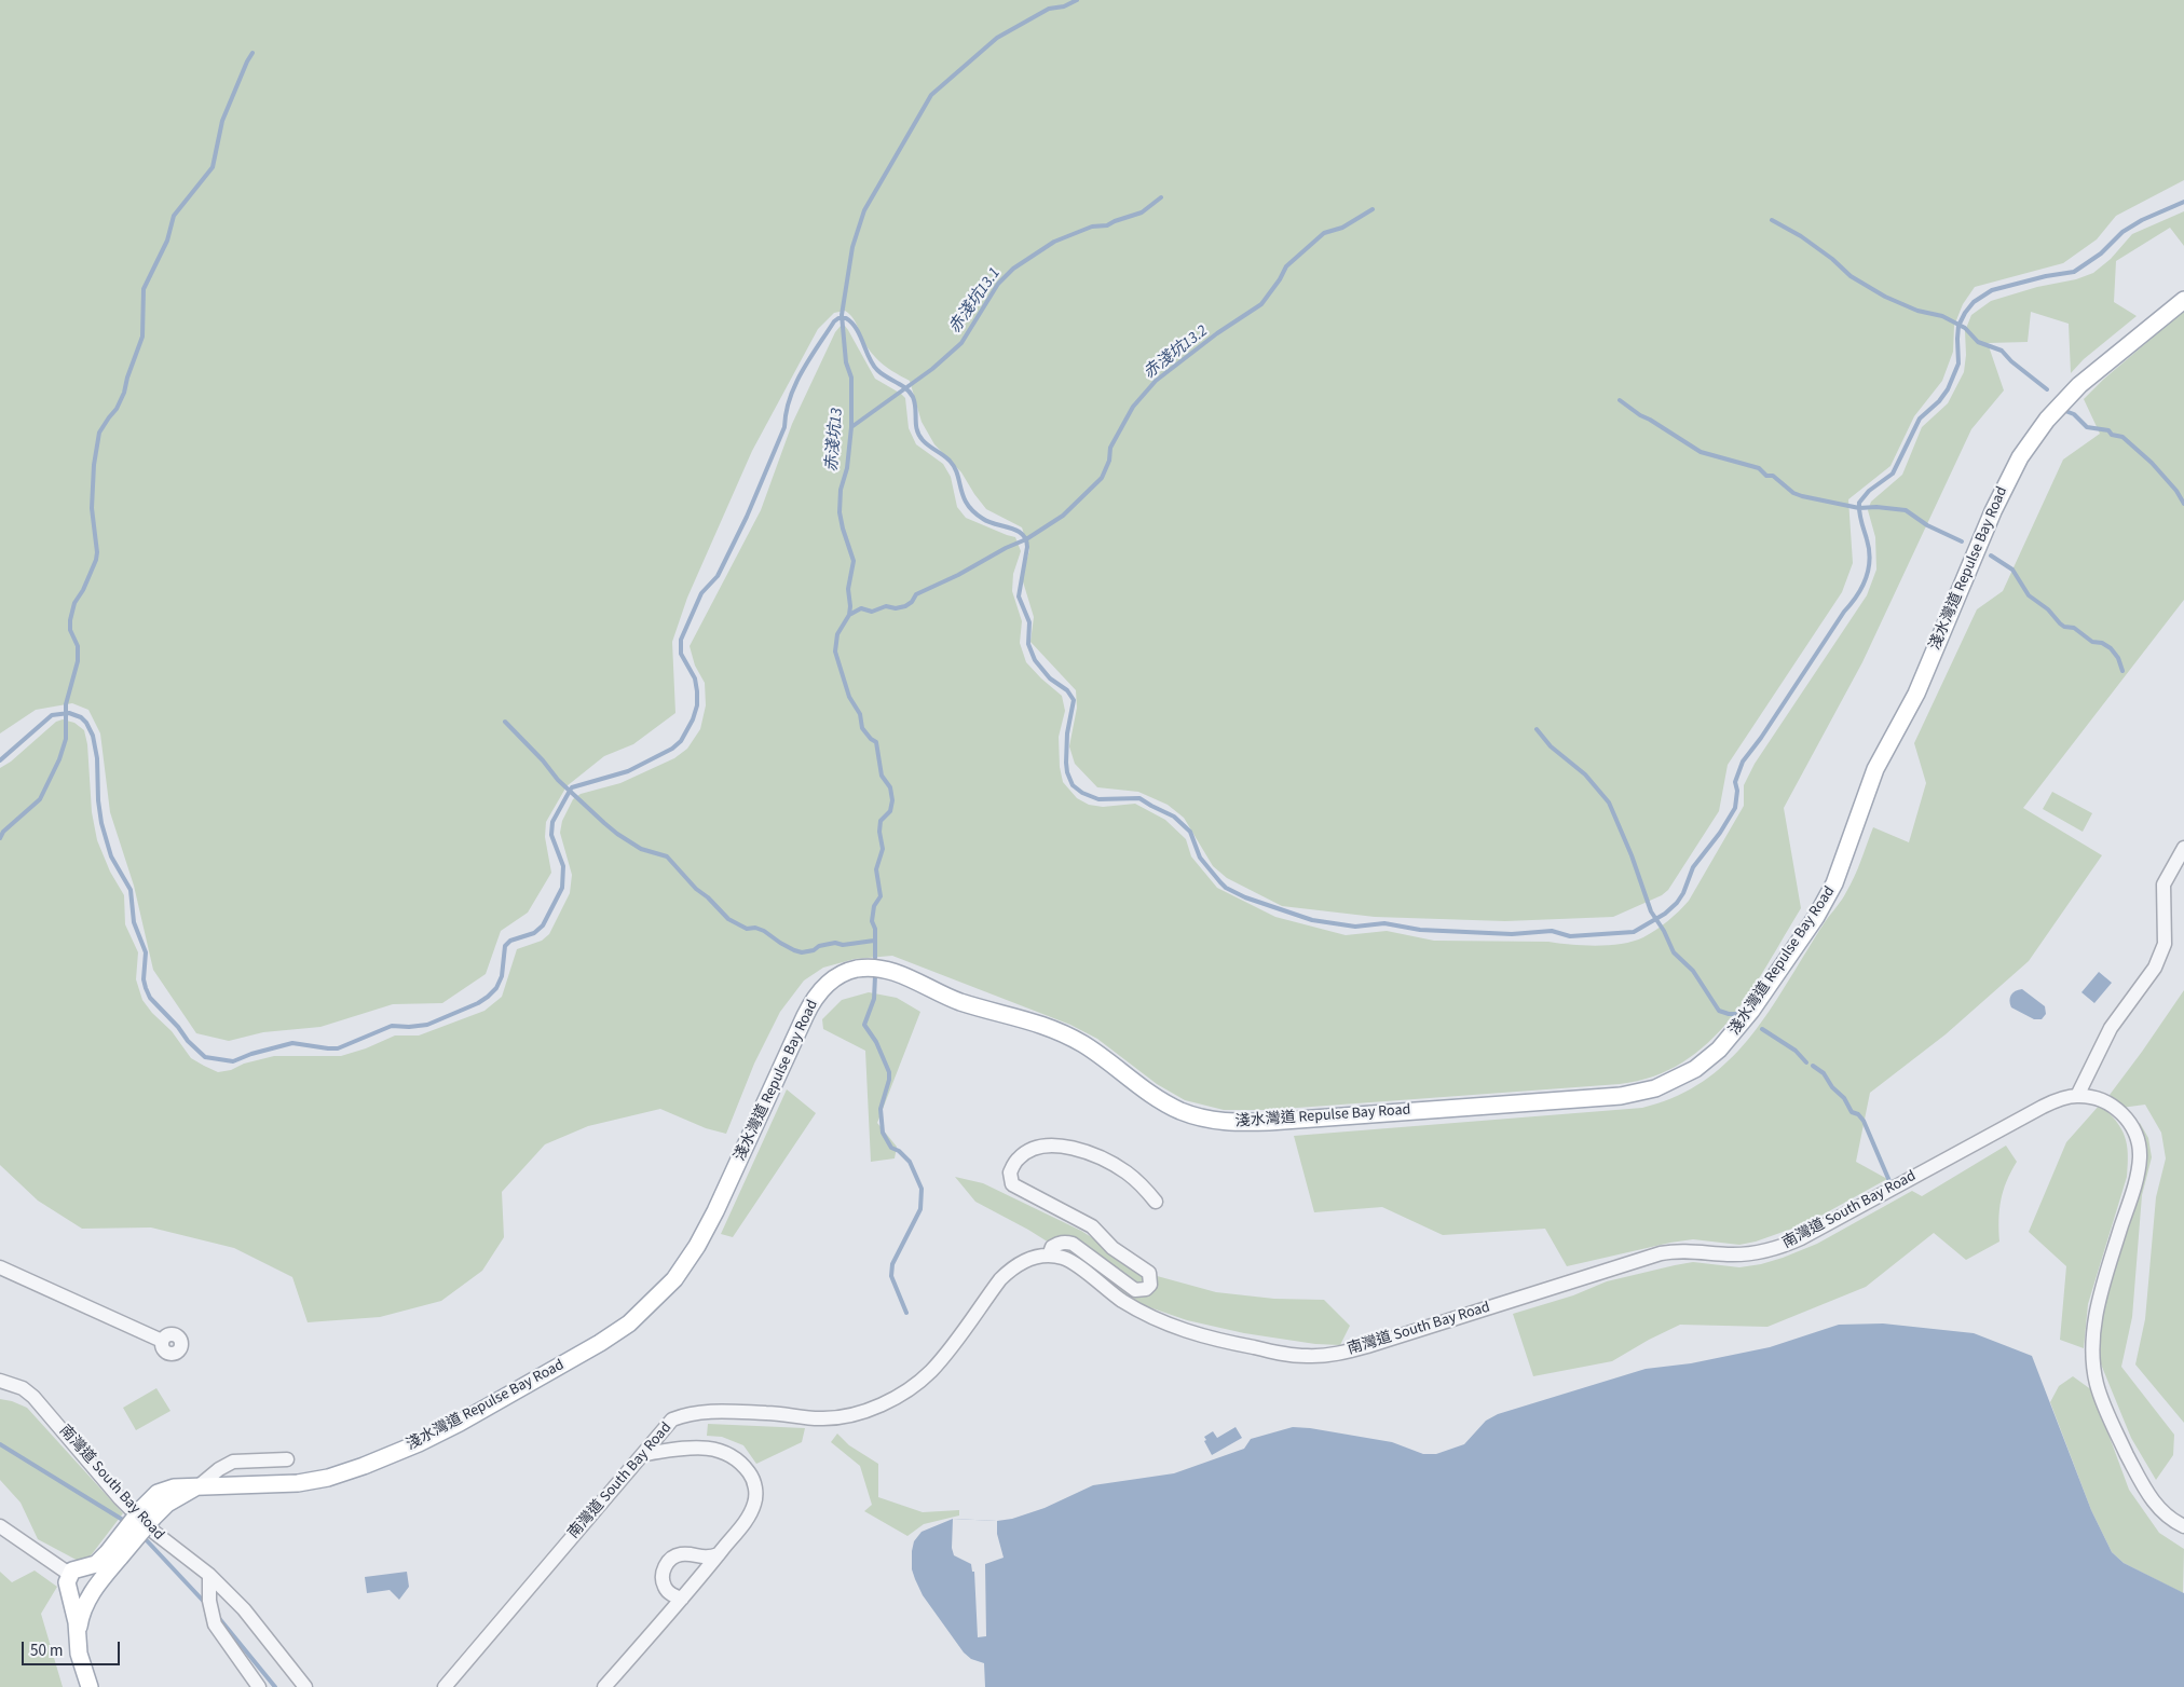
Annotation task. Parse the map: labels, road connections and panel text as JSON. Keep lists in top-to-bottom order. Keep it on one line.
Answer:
{"streets":{"main road":["淺水灣道 Repulse Bay Road"],"street":["南灣道 South Bay Road"]},"water":["赤淺坑13.1","赤淺坑13.2","赤淺坑13"],"scale_bar":"50 m"}
